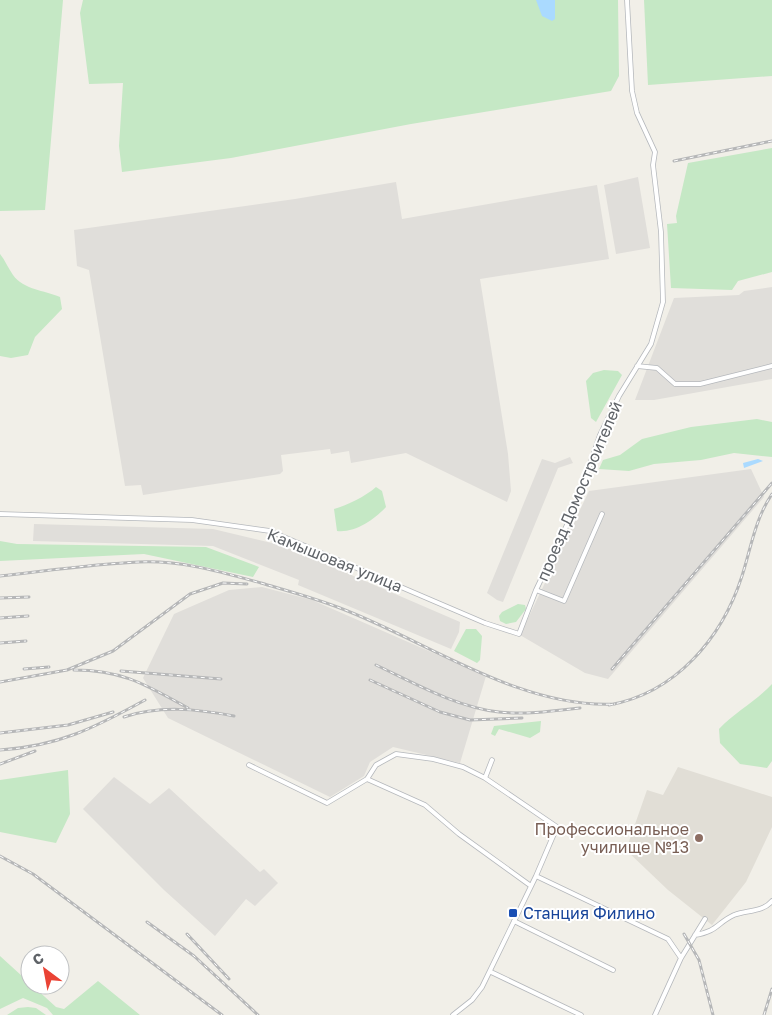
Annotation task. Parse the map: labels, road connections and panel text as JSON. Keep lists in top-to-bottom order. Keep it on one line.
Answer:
{"streets":{"street":["проезд Домостроителей","Камышовая улица"]},"crossings":[["проезд Домостроителей","Камышовая улица"]],"places":{"other":["Профессиональное училище №13"],"transit":["Станция Филино"]},"north":"top left"}
